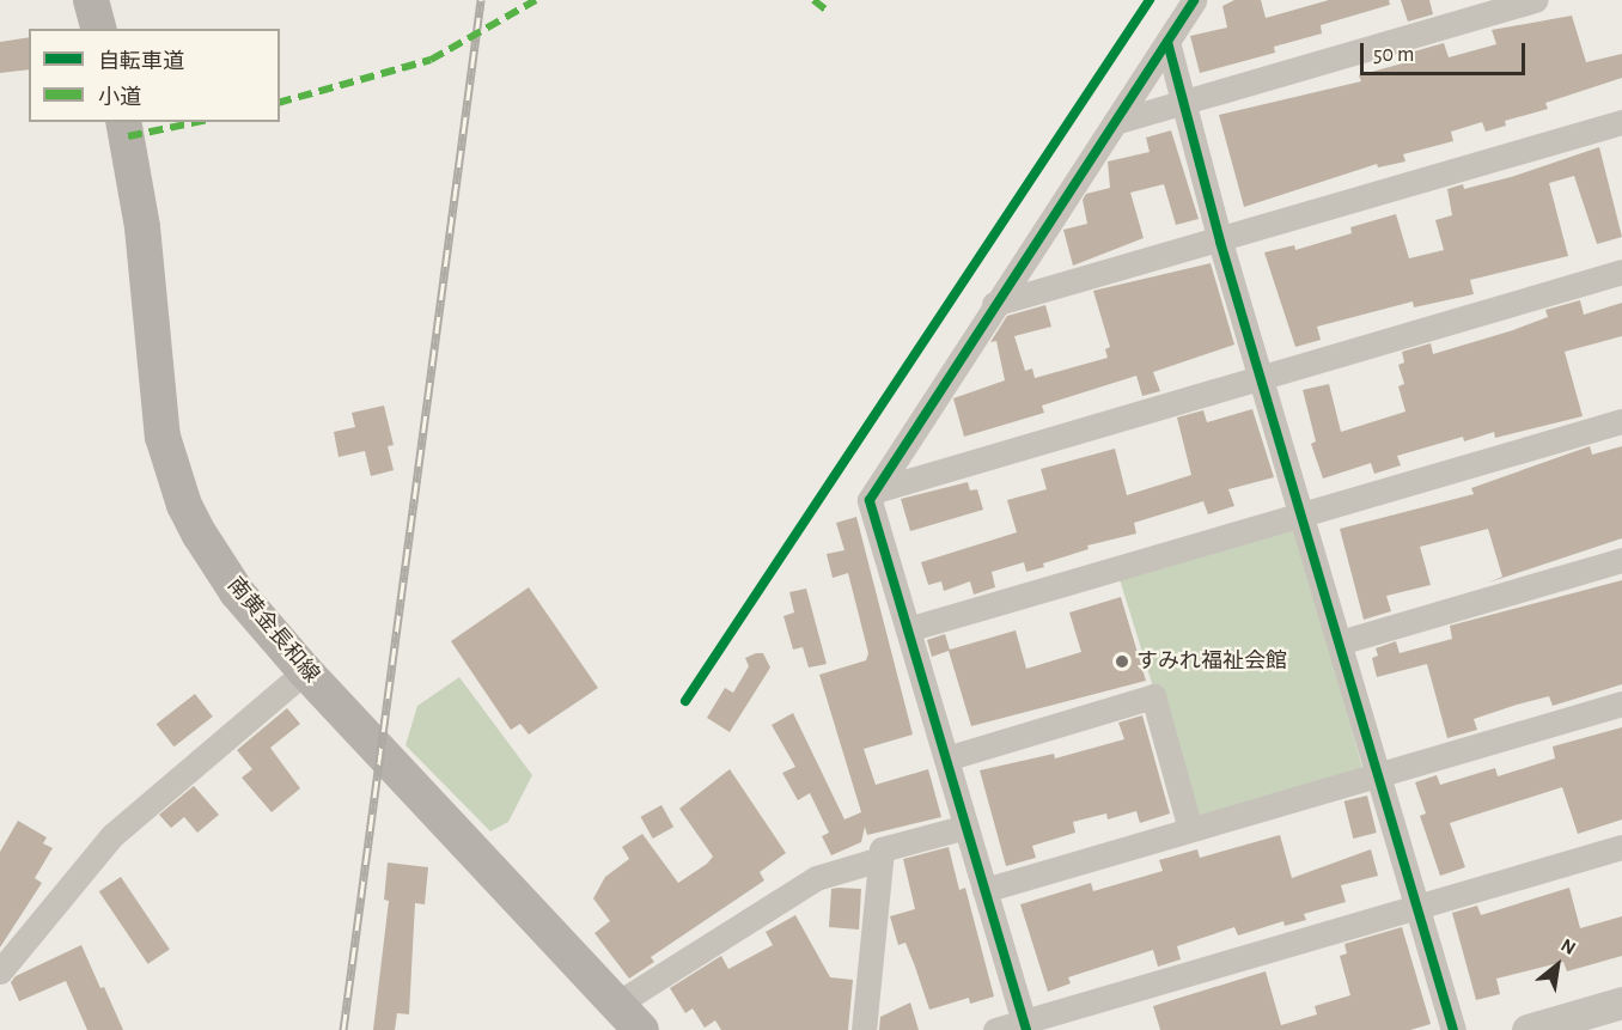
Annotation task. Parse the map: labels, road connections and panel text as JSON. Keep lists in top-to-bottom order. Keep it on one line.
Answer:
{"streets":{"main road":["南黄金長和線"]},"places":["すみれ福祉会館"],"legend":["自転車道","小道"],"scale_bar":"50 m","north":"top right"}
